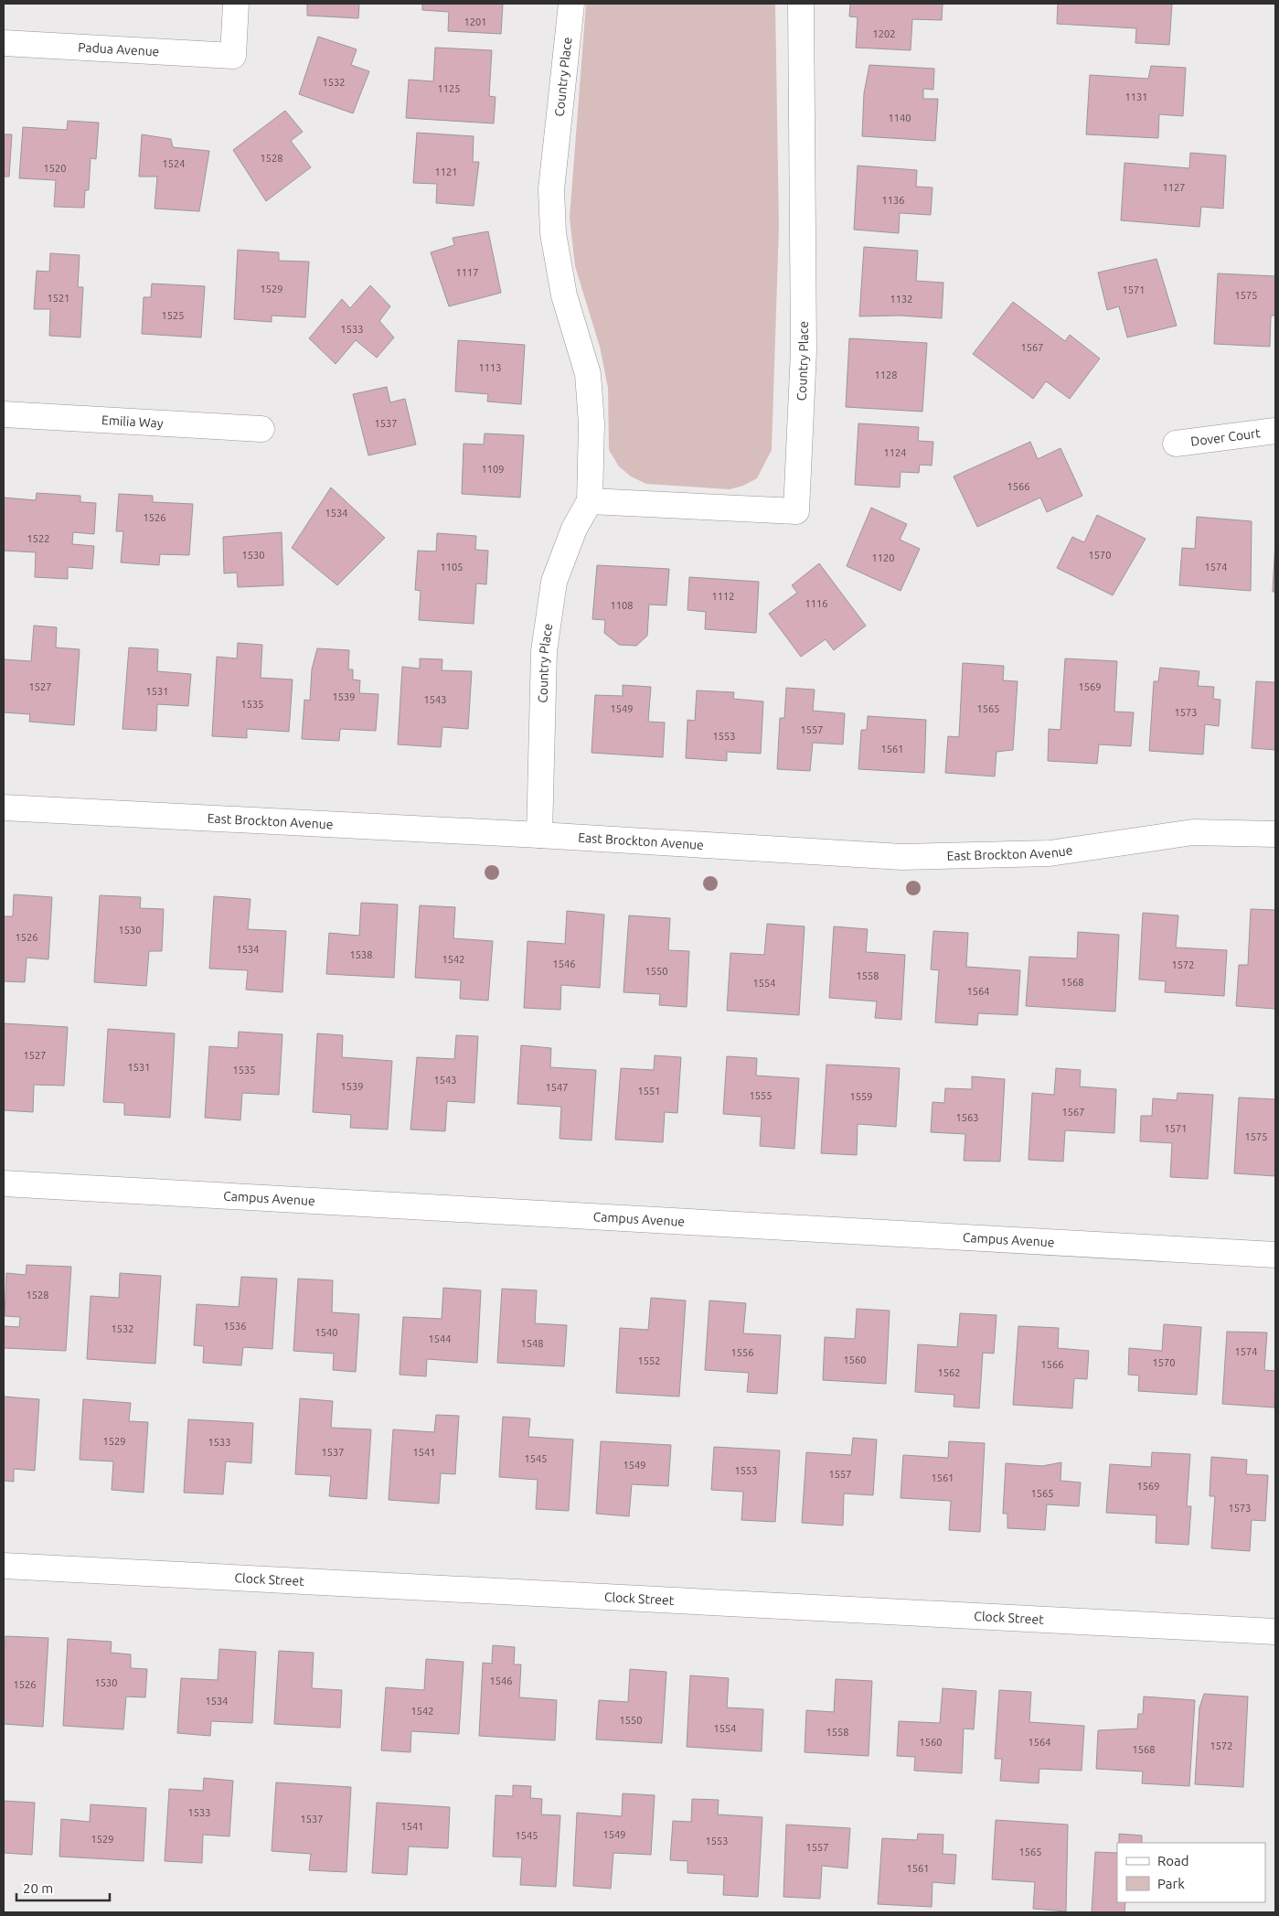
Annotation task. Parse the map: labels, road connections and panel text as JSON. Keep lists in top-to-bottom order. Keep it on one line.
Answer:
{"streets":{"street":["Padua Avenue","Country Place","Emilia Way","Dover Court","East Brockton Avenue","Campus Avenue","Clock Street"]},"crossings":[["Country Place","East Brockton Avenue"]],"house_numbers":["1201","1202","1532","1125","1131","1140","1528","1524","1520","1121","1127","1136","1117","1529","1571","1575","1521","1132","1525","1533","1567","1113","1128","1537","1124","1109","1566","1534","1526","1522","1530","1570","1120","1105","1574","1112","1116","1108","1527","1569","1531","1539","1543","1535","1549","1565","1573","1557","1553","1561","1530","1526","1534","1538","1542","1546","1572","1550","1558","1568","1554","1564","1527","1531","1535","1543","1539","1547","1551","1555","1559","1567","1563","1571","1575","1528","1536","1532","1540","1544","1548","1574","1556","1560","1552","1570","1566","1562","1529","1533","1537","1541","1545","1549","1553","1557","1561","1569","1565","1573","1546","1530","1526","1534","1542","1550","1554","1558","1560","1564","1572","1568","1533","1537","1541","1549","1545","1529","1553","1557","1565","1561"],"legend":["Road","Park"],"scale_bar":"20 m"}
